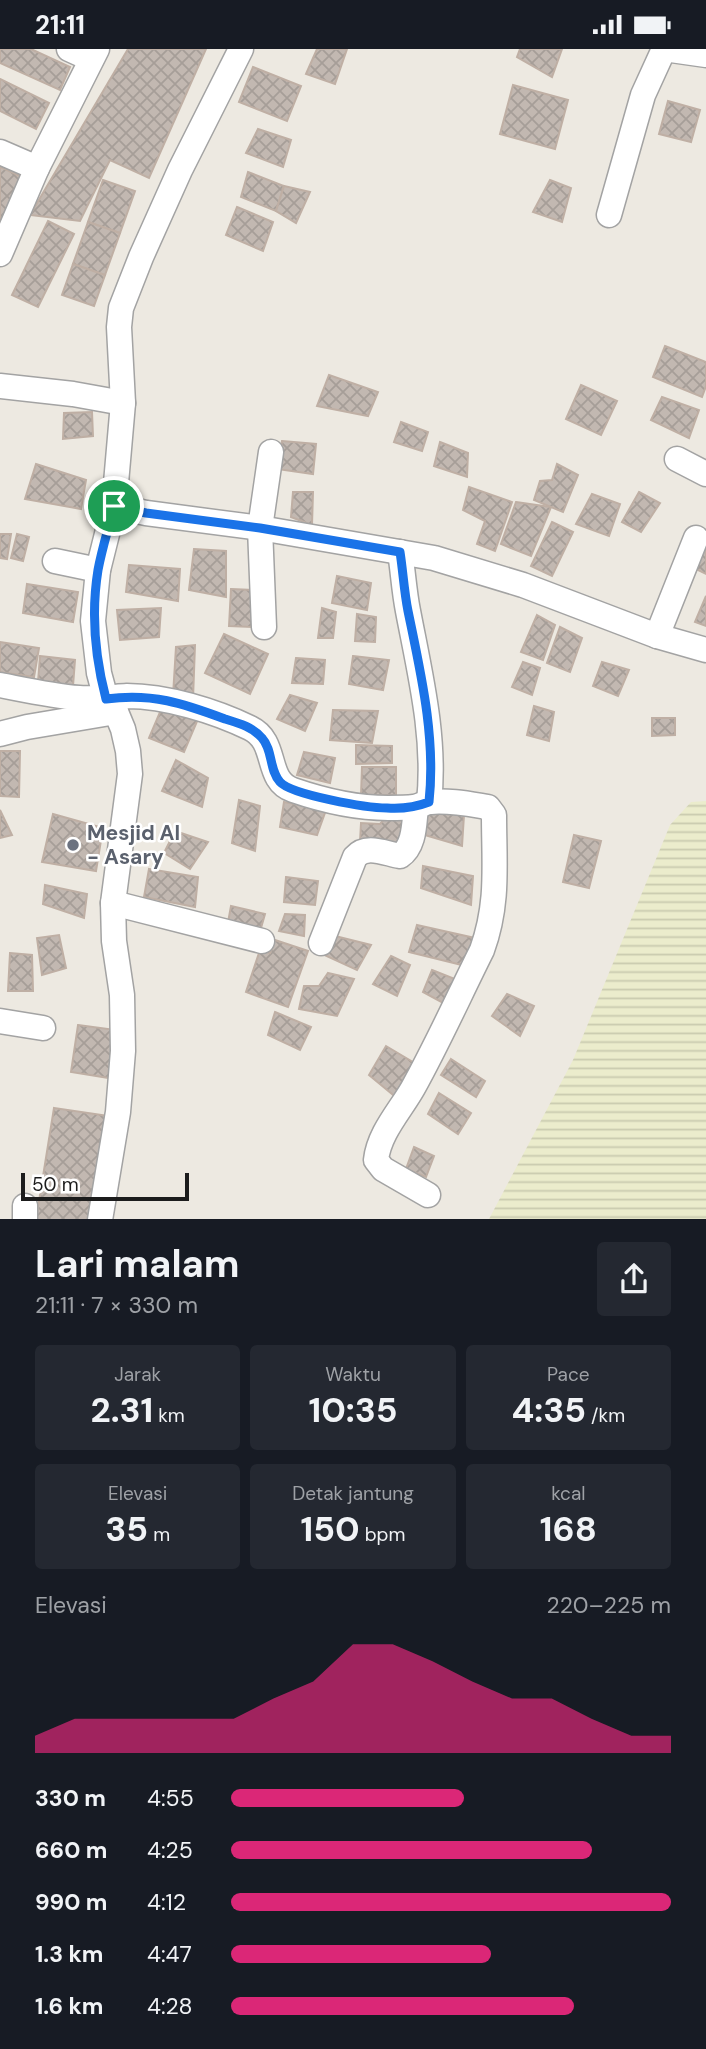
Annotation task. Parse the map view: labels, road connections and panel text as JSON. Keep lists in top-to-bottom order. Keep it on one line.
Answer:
{"places":["Mesjid Al - Asary"],"scale_bar":"50 m","page":{"status":"21:11","scale":"50 m","heading":["Lari malam","21:11 · 7 × 330 m"],"stats":[["Jarak","2.31 km"],["Waktu","10:35"],["Pace","4:35 /km"],["Elevasi","35 m"],["Detak jantung","150 bpm"],["kcal","168"]],"chart":["Elevasi","220–225 m"],"list":[{"name":"330 m","note":"4:55"},{"name":"660 m","note":"4:25"},{"name":"990 m","note":"4:12"},{"name":"1.3 km","note":"4:47"},{"name":"1.6 km","note":"4:28"}]}}
